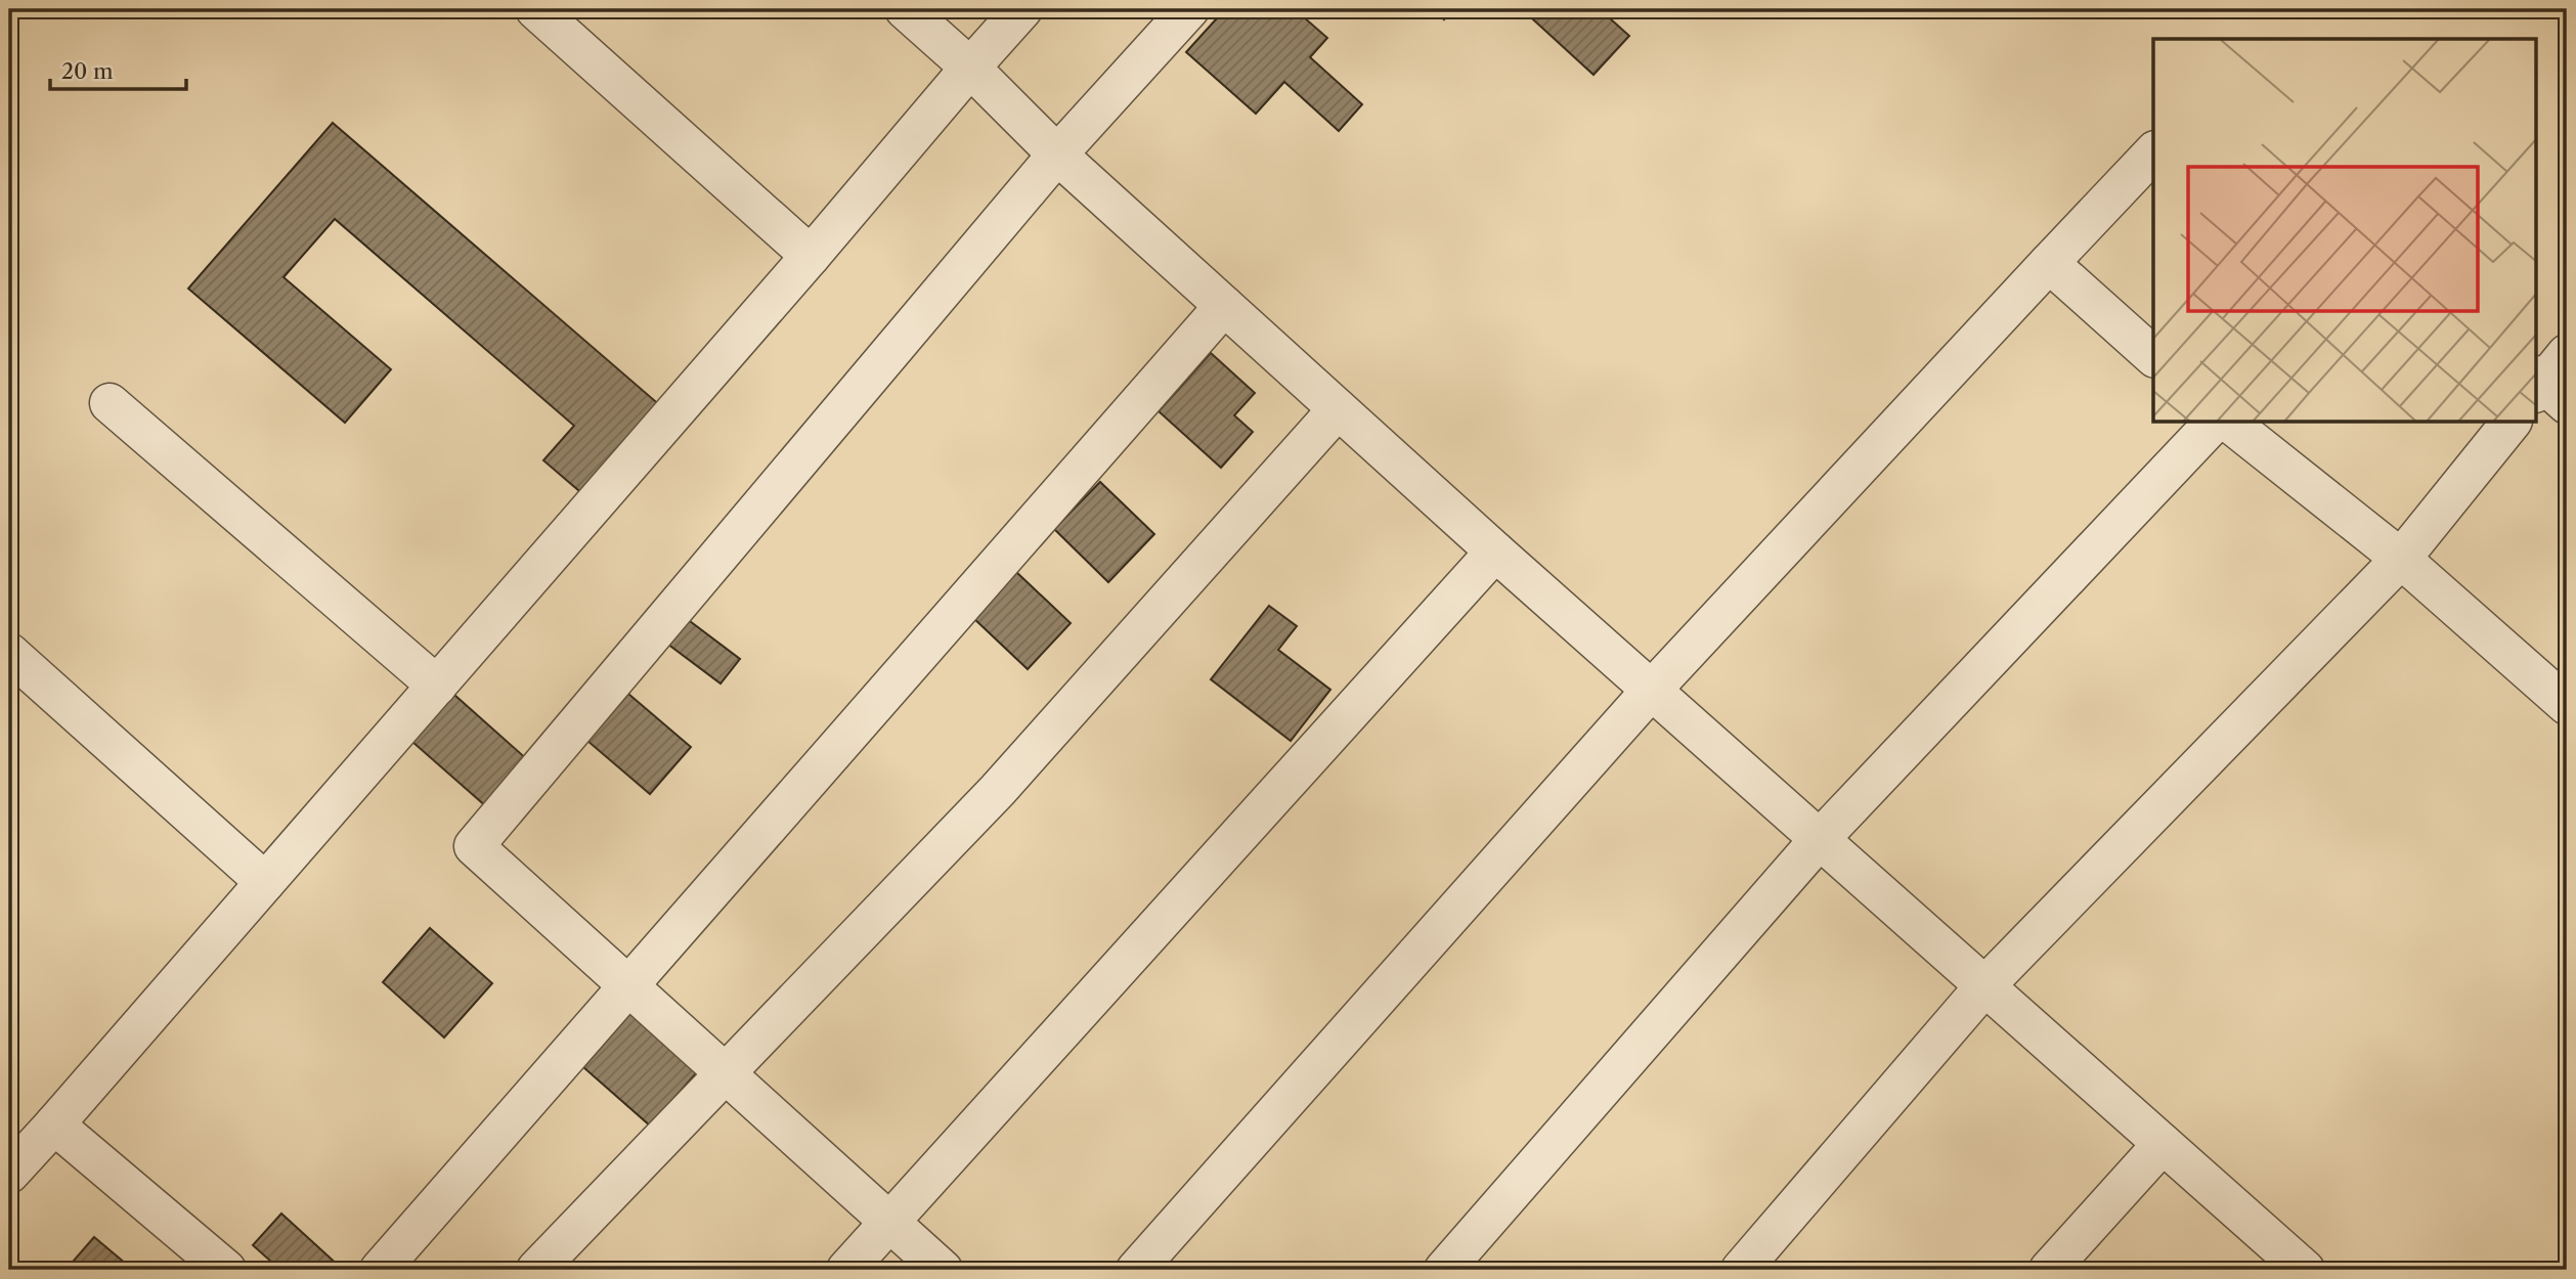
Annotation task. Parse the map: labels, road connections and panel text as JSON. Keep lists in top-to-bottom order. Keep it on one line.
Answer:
{"scale_bar":"20 m"}
